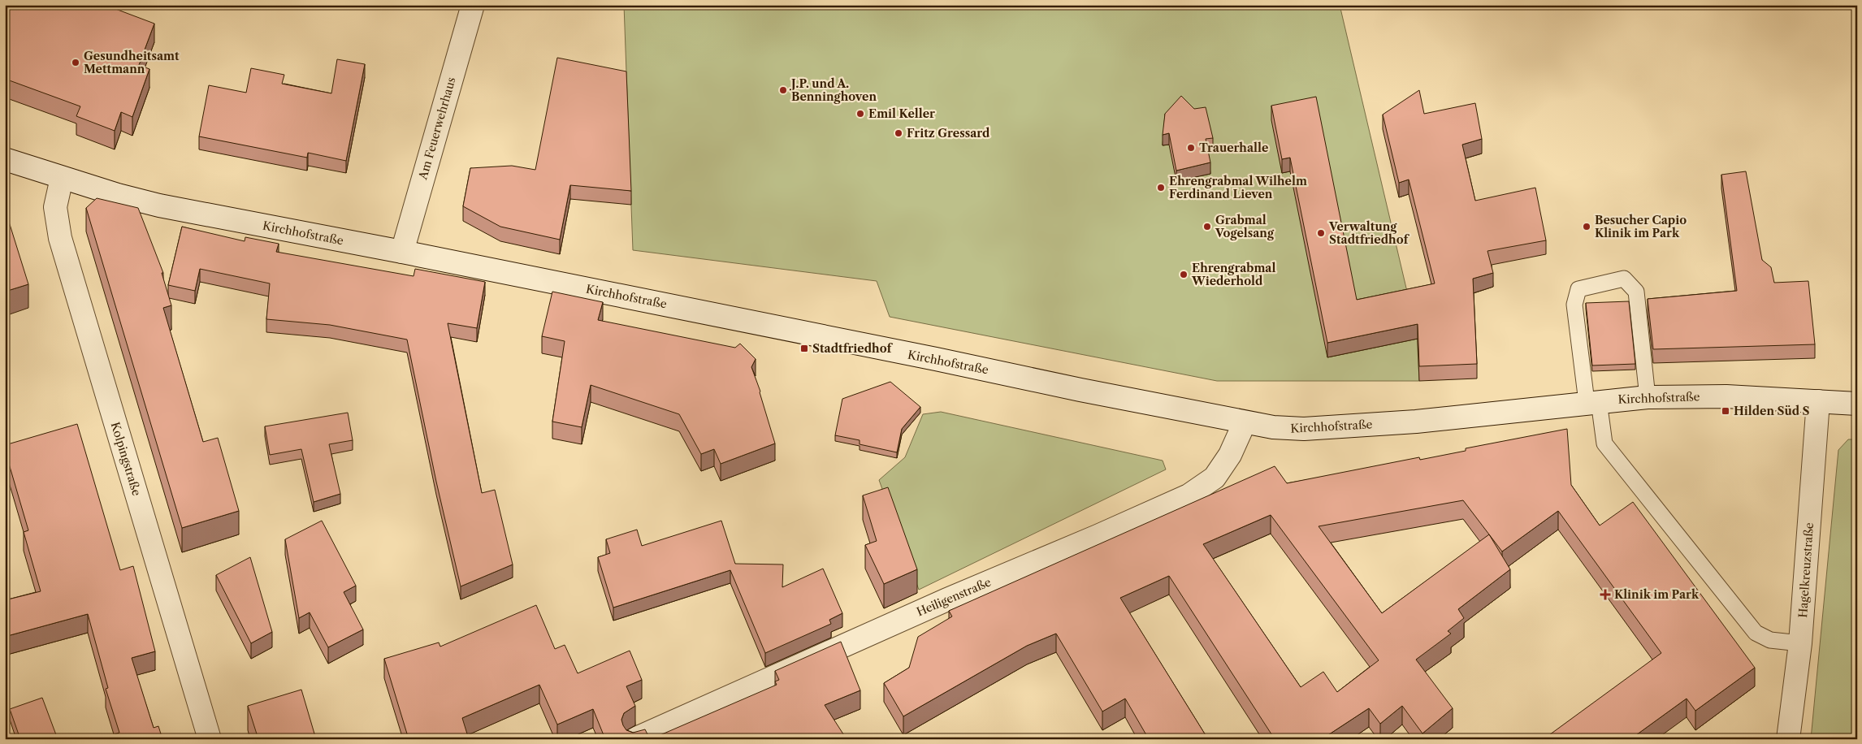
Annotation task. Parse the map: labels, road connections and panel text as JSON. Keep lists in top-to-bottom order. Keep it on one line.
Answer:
{"streets":{"street":["Am Feuerwehrhaus","Kirchhofstraße","Kolpingstraße","Hagelkreuzstraße","Heiligenstraße"]},"crossings":[["Am Feuerwehrhaus","Kirchhofstraße"],["Kirchhofstraße","Kolpingstraße"],["Kirchhofstraße","Hagelkreuzstraße"],["Kirchhofstraße","Heiligenstraße"]],"places":{"other":["Gesundheitsamt Mettmann","J.P. und A. Benninghoven","Emil Keller","Fritz Gressard","Trauerhalle","Ehrengrabmal Wilhelm Ferdinand Lieven","Grabmal Vogelsang","Besucher Capio Klinik im Park","Verwaltung Stadtfriedhof","Ehrengrabmal Wiederhold"],"transit":["Stadtfriedhof","Hilden Süd S"],"health":["Klinik im Park"]}}
